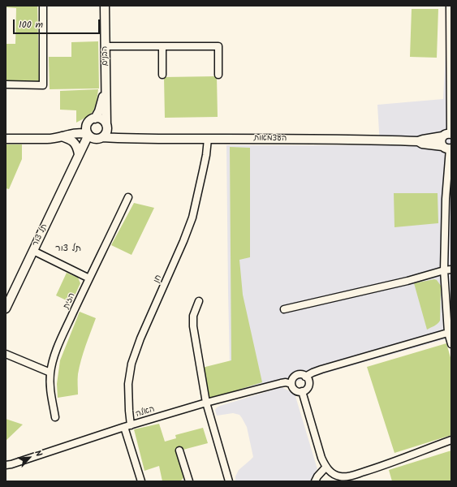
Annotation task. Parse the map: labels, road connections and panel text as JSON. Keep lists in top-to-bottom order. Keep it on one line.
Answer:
{"streets":{"street":["הבנים","העצמאות","תל צור","חן","הזית","האלה"]},"crossings":[["הבנים","העצמאות"],["הבנים","תל צור"],["העצמאות","תל צור"],["העצמאות","חן"],["חן","האלה"]],"districts":["תל צור"],"scale_bar":"100 m","north":"top right"}
